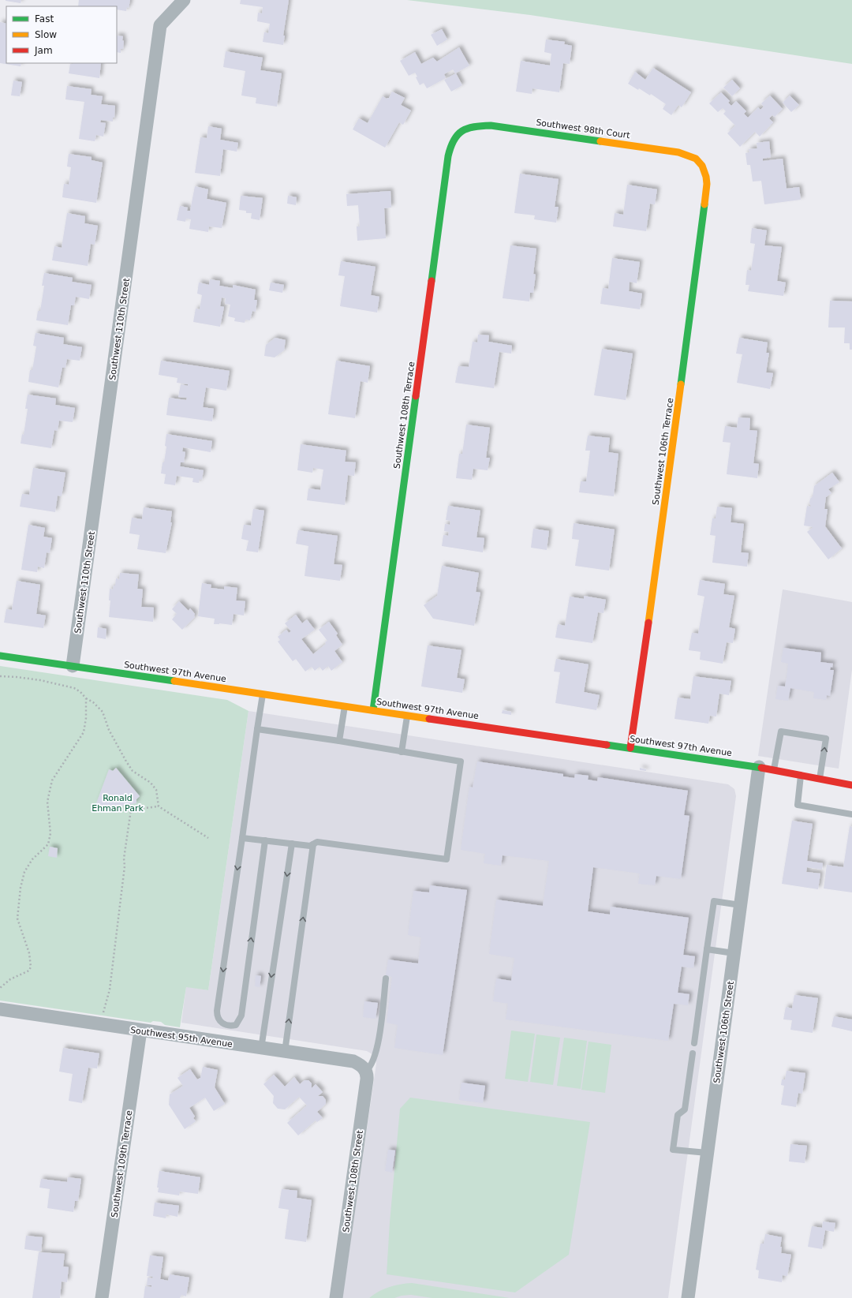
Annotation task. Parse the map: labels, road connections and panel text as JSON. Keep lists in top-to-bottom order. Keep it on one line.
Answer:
{"streets":{"street":["Southwest 98th Court","Southwest 110th Street","Southwest 108th Terrace","Southwest 106th Terrace","Southwest 97th Avenue","Southwest 106th Street","Southwest 95th Avenue","Southwest 109th Terrace","Southwest 108th Street"]},"crossings":[["Southwest 98th Court","Southwest 108th Terrace"],["Southwest 98th Court","Southwest 106th Terrace"],["Southwest 110th Street","Southwest 97th Avenue"],["Southwest 108th Terrace","Southwest 97th Avenue"],["Southwest 106th Terrace","Southwest 97th Avenue"],["Southwest 97th Avenue","Southwest 106th Street"],["Southwest 95th Avenue","Southwest 109th Terrace"],["Southwest 95th Avenue","Southwest 108th Street"]],"parks":["Ronald Ehman Park"],"legend":["Fast","Slow","Jam"]}
